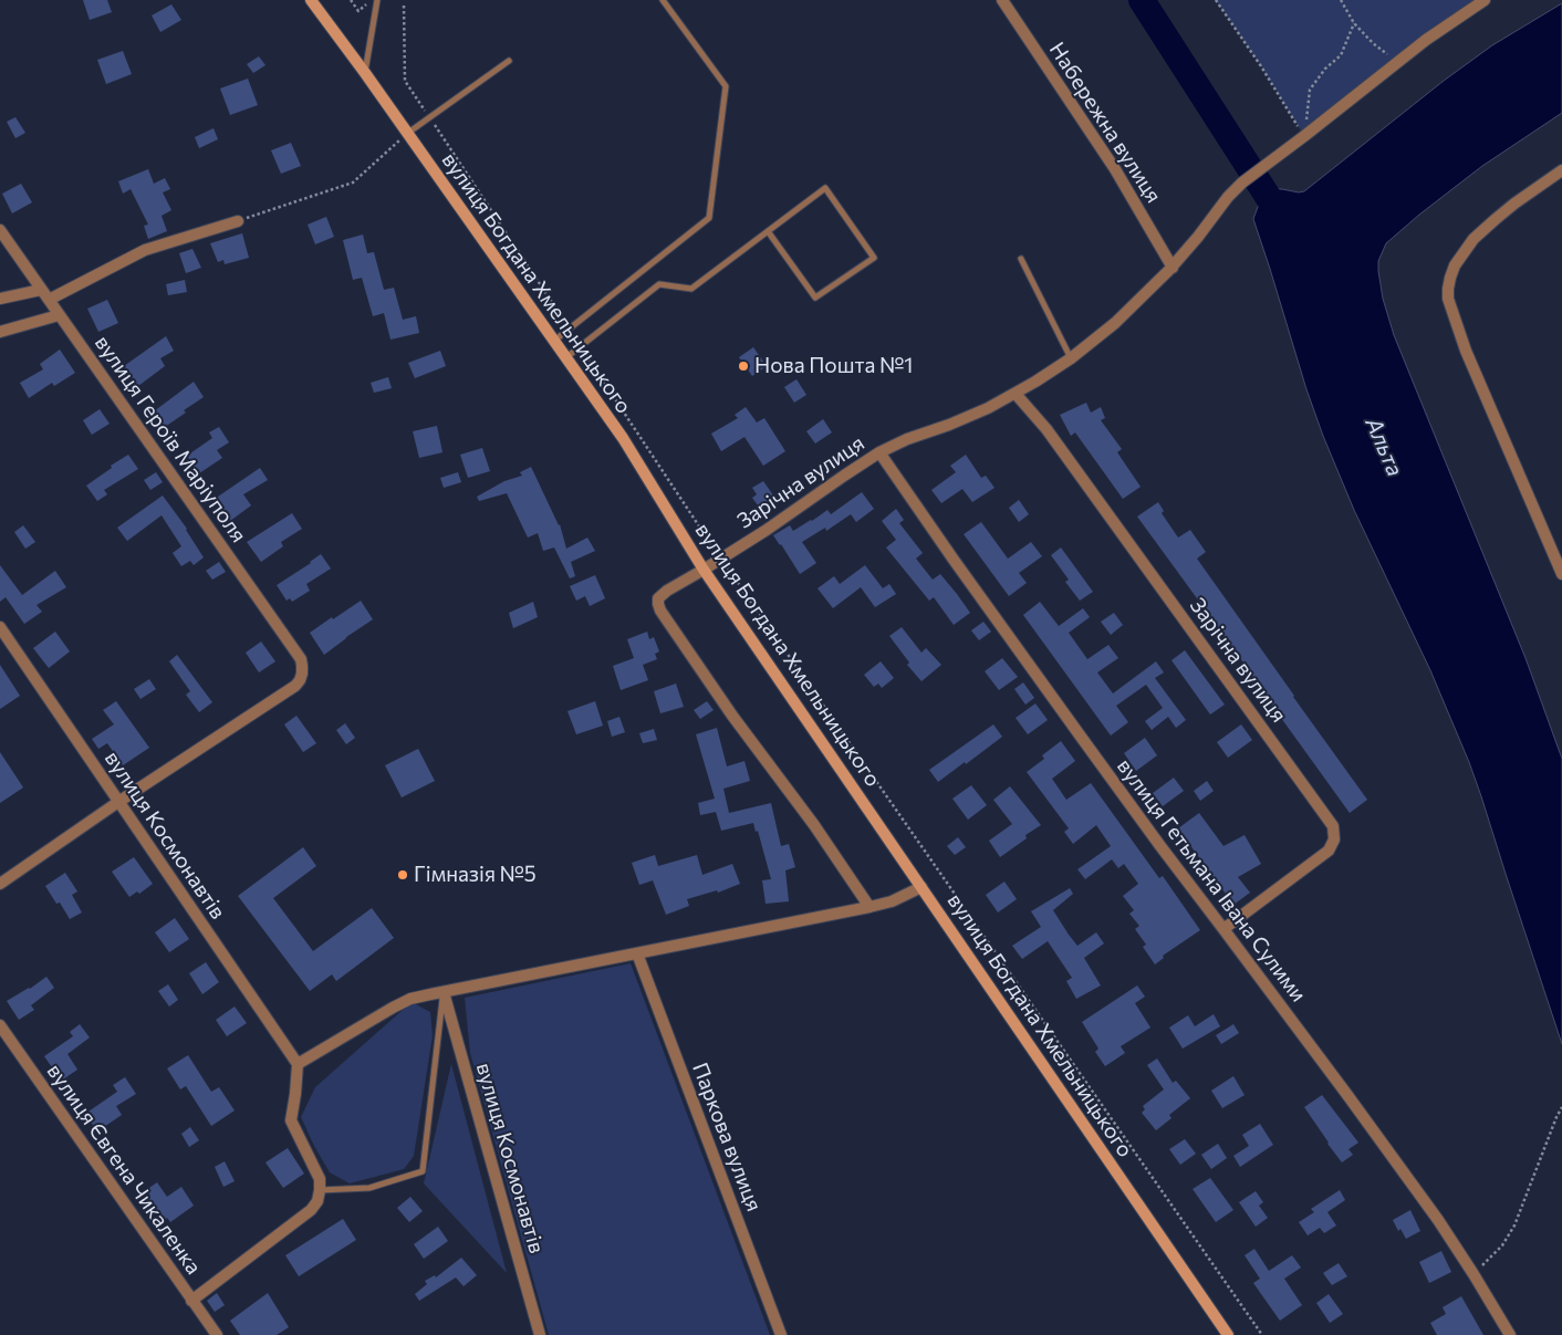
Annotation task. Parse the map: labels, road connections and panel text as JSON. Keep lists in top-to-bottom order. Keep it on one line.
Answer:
{"streets":{"main road":["вулиця Богдана Хмельницького"],"street":["Набережна вулиця","вулиця Героїв Маріуполя","Зарічна вулиця","вулиця Космонавтів","вулиця Гетьмана Івана Сулими","Паркова вулиця","вулиця Євгена Чикаленка"]},"crossings":[["Набережна вулиця","Зарічна вулиця"],["вулиця Богдана Хмельницького","Зарічна вулиця"],["вулиця Героїв Маріуполя","вулиця Космонавтів"],["Зарічна вулиця","вулиця Гетьмана Івана Сулими"]],"water":["Альта"],"places":["Нова Пошта №1","Гімназія №5"]}
